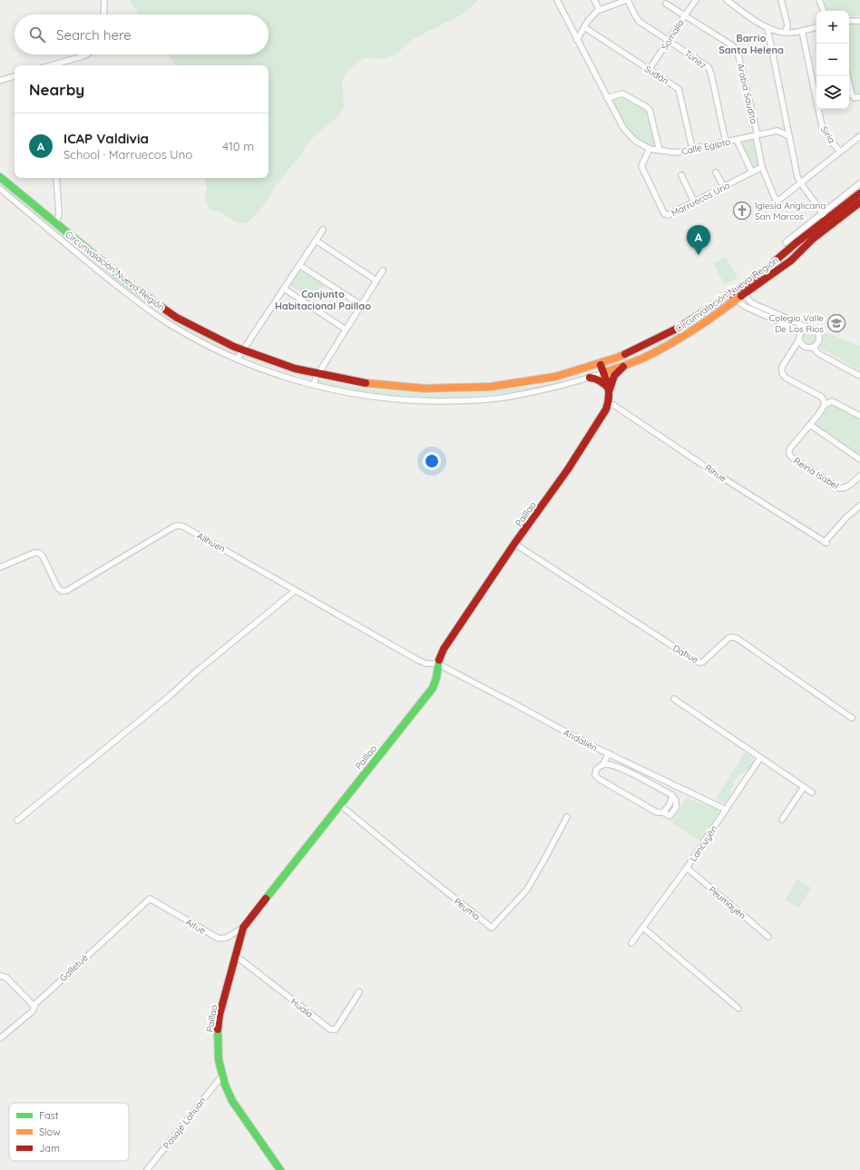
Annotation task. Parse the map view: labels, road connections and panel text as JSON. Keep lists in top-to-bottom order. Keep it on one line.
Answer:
{"streets":{"street":["Somalía","Túnez","Sudán","Arabia Saudita","Siria","Calle Egipto","Marruecos Uno","Circunvalación Nueva Región","Rihue","Reina Isabel","Paillao","Alihuen","Dahue","Andalién","Lancuyén","Peumayén","Peuma","Aitue","Galletué","Huala","Pasaje Lahuan"]},"crossings":[["Somalía","Túnez"],["Somalía","Sudán"],["Somalía","Arabia Saudita"],["Túnez","Calle Egipto"],["Sudán","Calle Egipto"],["Arabia Saudita","Calle Egipto"],["Arabia Saudita","Marruecos Uno"],["Calle Egipto","Marruecos Uno"],["Circunvalación Nueva Región","Paillao"],["Rihue","Paillao"],["Paillao","Alihuen"],["Paillao","Dahue"],["Paillao","Andalién"],["Paillao","Peuma"],["Paillao","Aitue"],["Paillao","Huala"],["Paillao","Pasaje Lahuan"],["Alihuen","Andalién"],["Andalién","Lancuyén"],["Lancuyén","Peumayén"],["Aitue","Galletué"]],"districts":["Barrio Santa Helena","Conjunto Habitacional Paillao"],"places":{"church":["Iglesia Anglicana San Marcos"],"school or university":["Colegio Valle De Los Rios"]},"legend":["Fast","Slow","Jam"],"page":{"map_buttons":["+","−"],"search":"Search here","heading":"Nearby","list":[{"mark":"A","name":"ICAP Valdivia","note":"School · Marruecos Uno","value":"410 m"}],"pins":"A"}}
